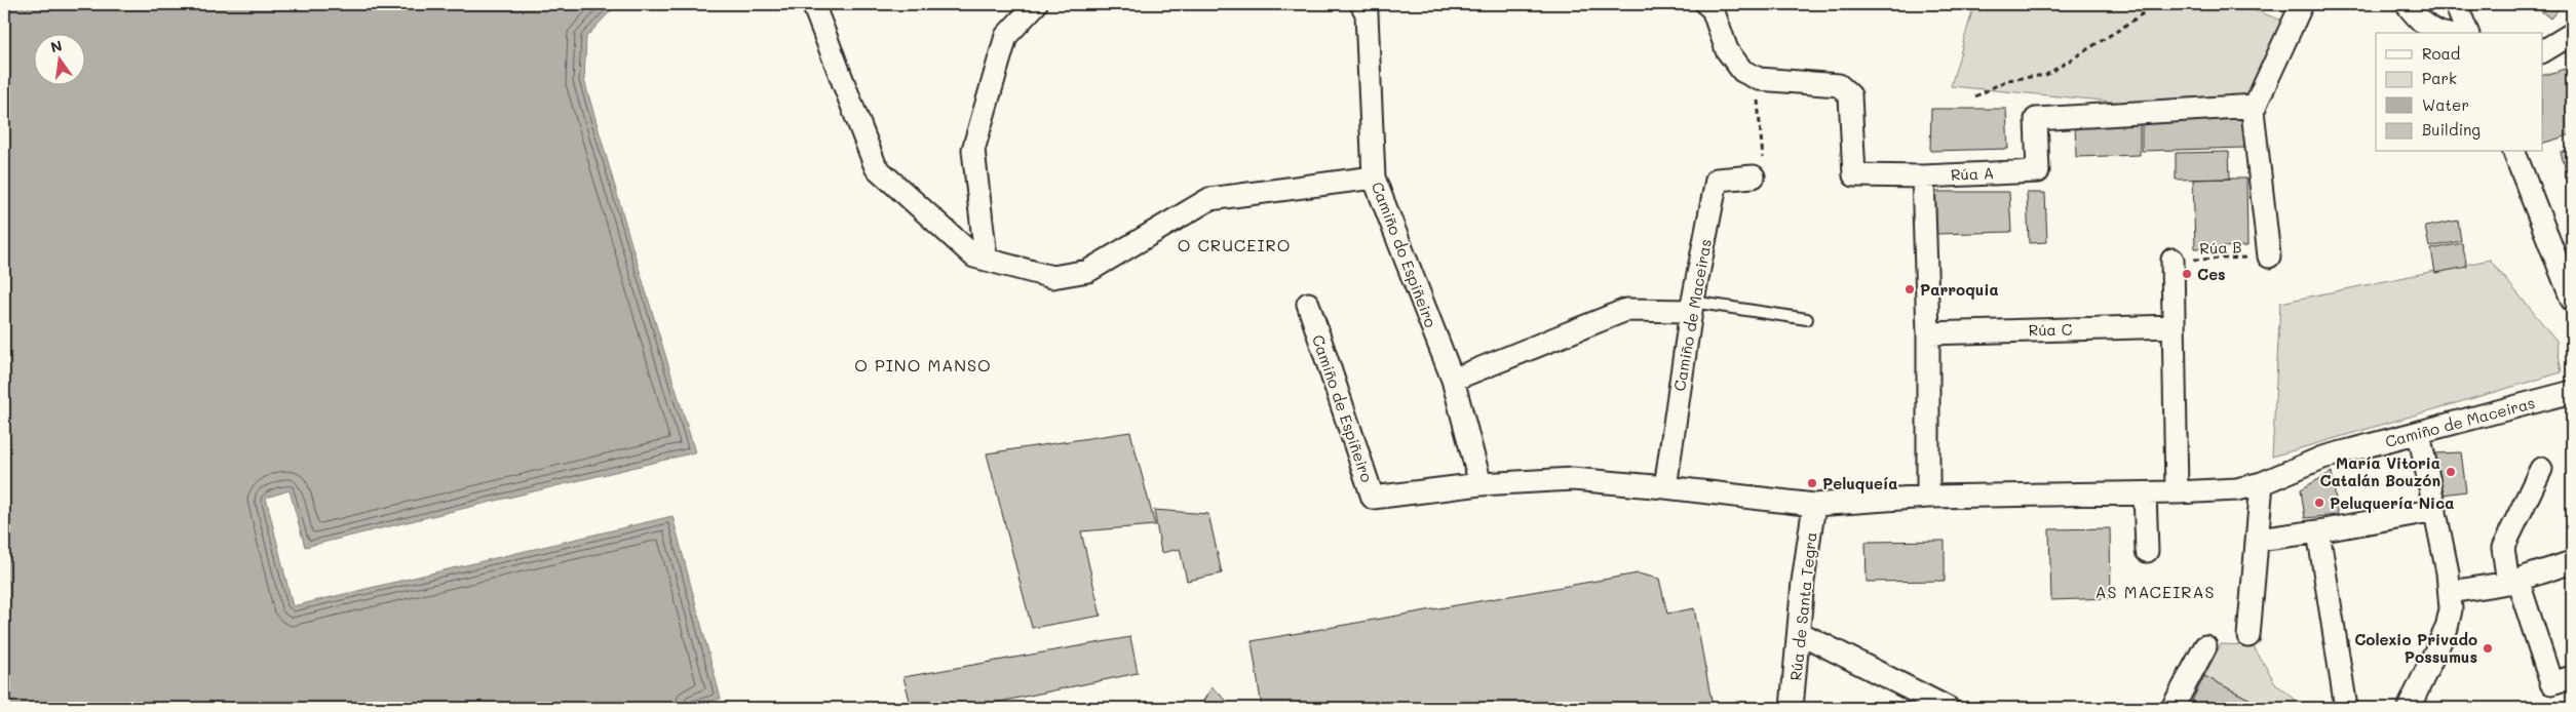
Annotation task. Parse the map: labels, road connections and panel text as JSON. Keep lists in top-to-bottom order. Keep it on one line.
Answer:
{"streets":{"street":["Rúa A","Camiño do Espiñeiro","Camiño de Maceiras","Rúa C","Camiño de Espiñeiro","Rúa de Santa Tegra"],"path":["Rúa B"]},"crossings":[["Camiño do Espiñeiro","Camiño de Espiñeiro"],["Camiño de Maceiras","Rúa de Santa Tegra"]],"districts":["O CRUCEIRO","O PINO MANSO","AS MACEIRAS"],"places":["Ces","Parroquia","María Vitoria Catalán Bouzón","Peluqueía","Peluquería Nica","Colexio Privado Possumus"],"legend":["Road","Park","Water","Building"],"north":"top"}
